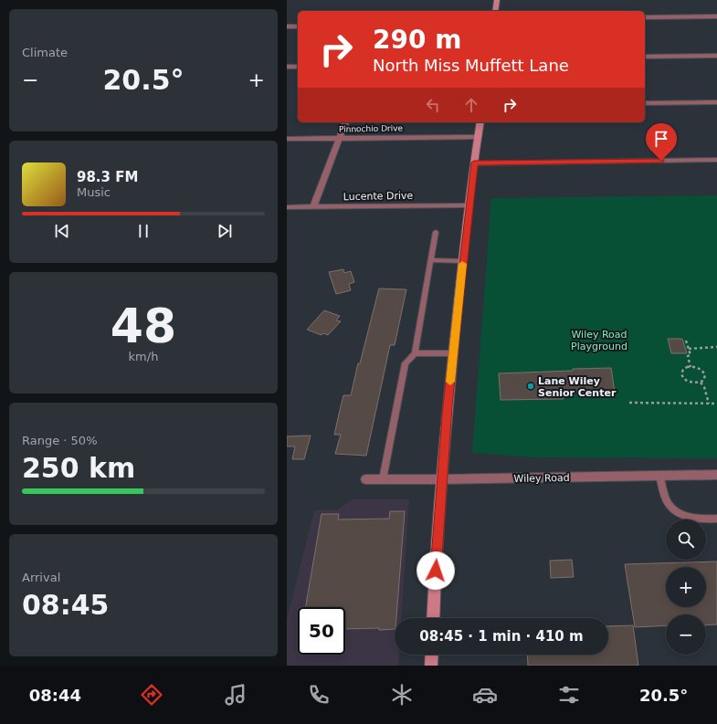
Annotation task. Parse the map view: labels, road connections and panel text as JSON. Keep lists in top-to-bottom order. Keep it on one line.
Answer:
{"streets":{"street":["Pinnochio Drive","Lucente Drive","Wiley Road"]},"parks":["Wiley Road Playground"],"places":["Lane Wiley Senior Center"],"page":{"tile":["Climate",["48","km/h"],["Range · 50%","250 km"],["Arrival","08:45"]],"turn":["290 m","North Miss Muffett Lane"],"heat":["−","20.5°","+"],"song":["98.3 FM","Music"],"map_buttons":["+","−"],"limit":"50","trip":"08:45 · 1 min · 410 m","tabs":["08:44","20.5°"]}}
